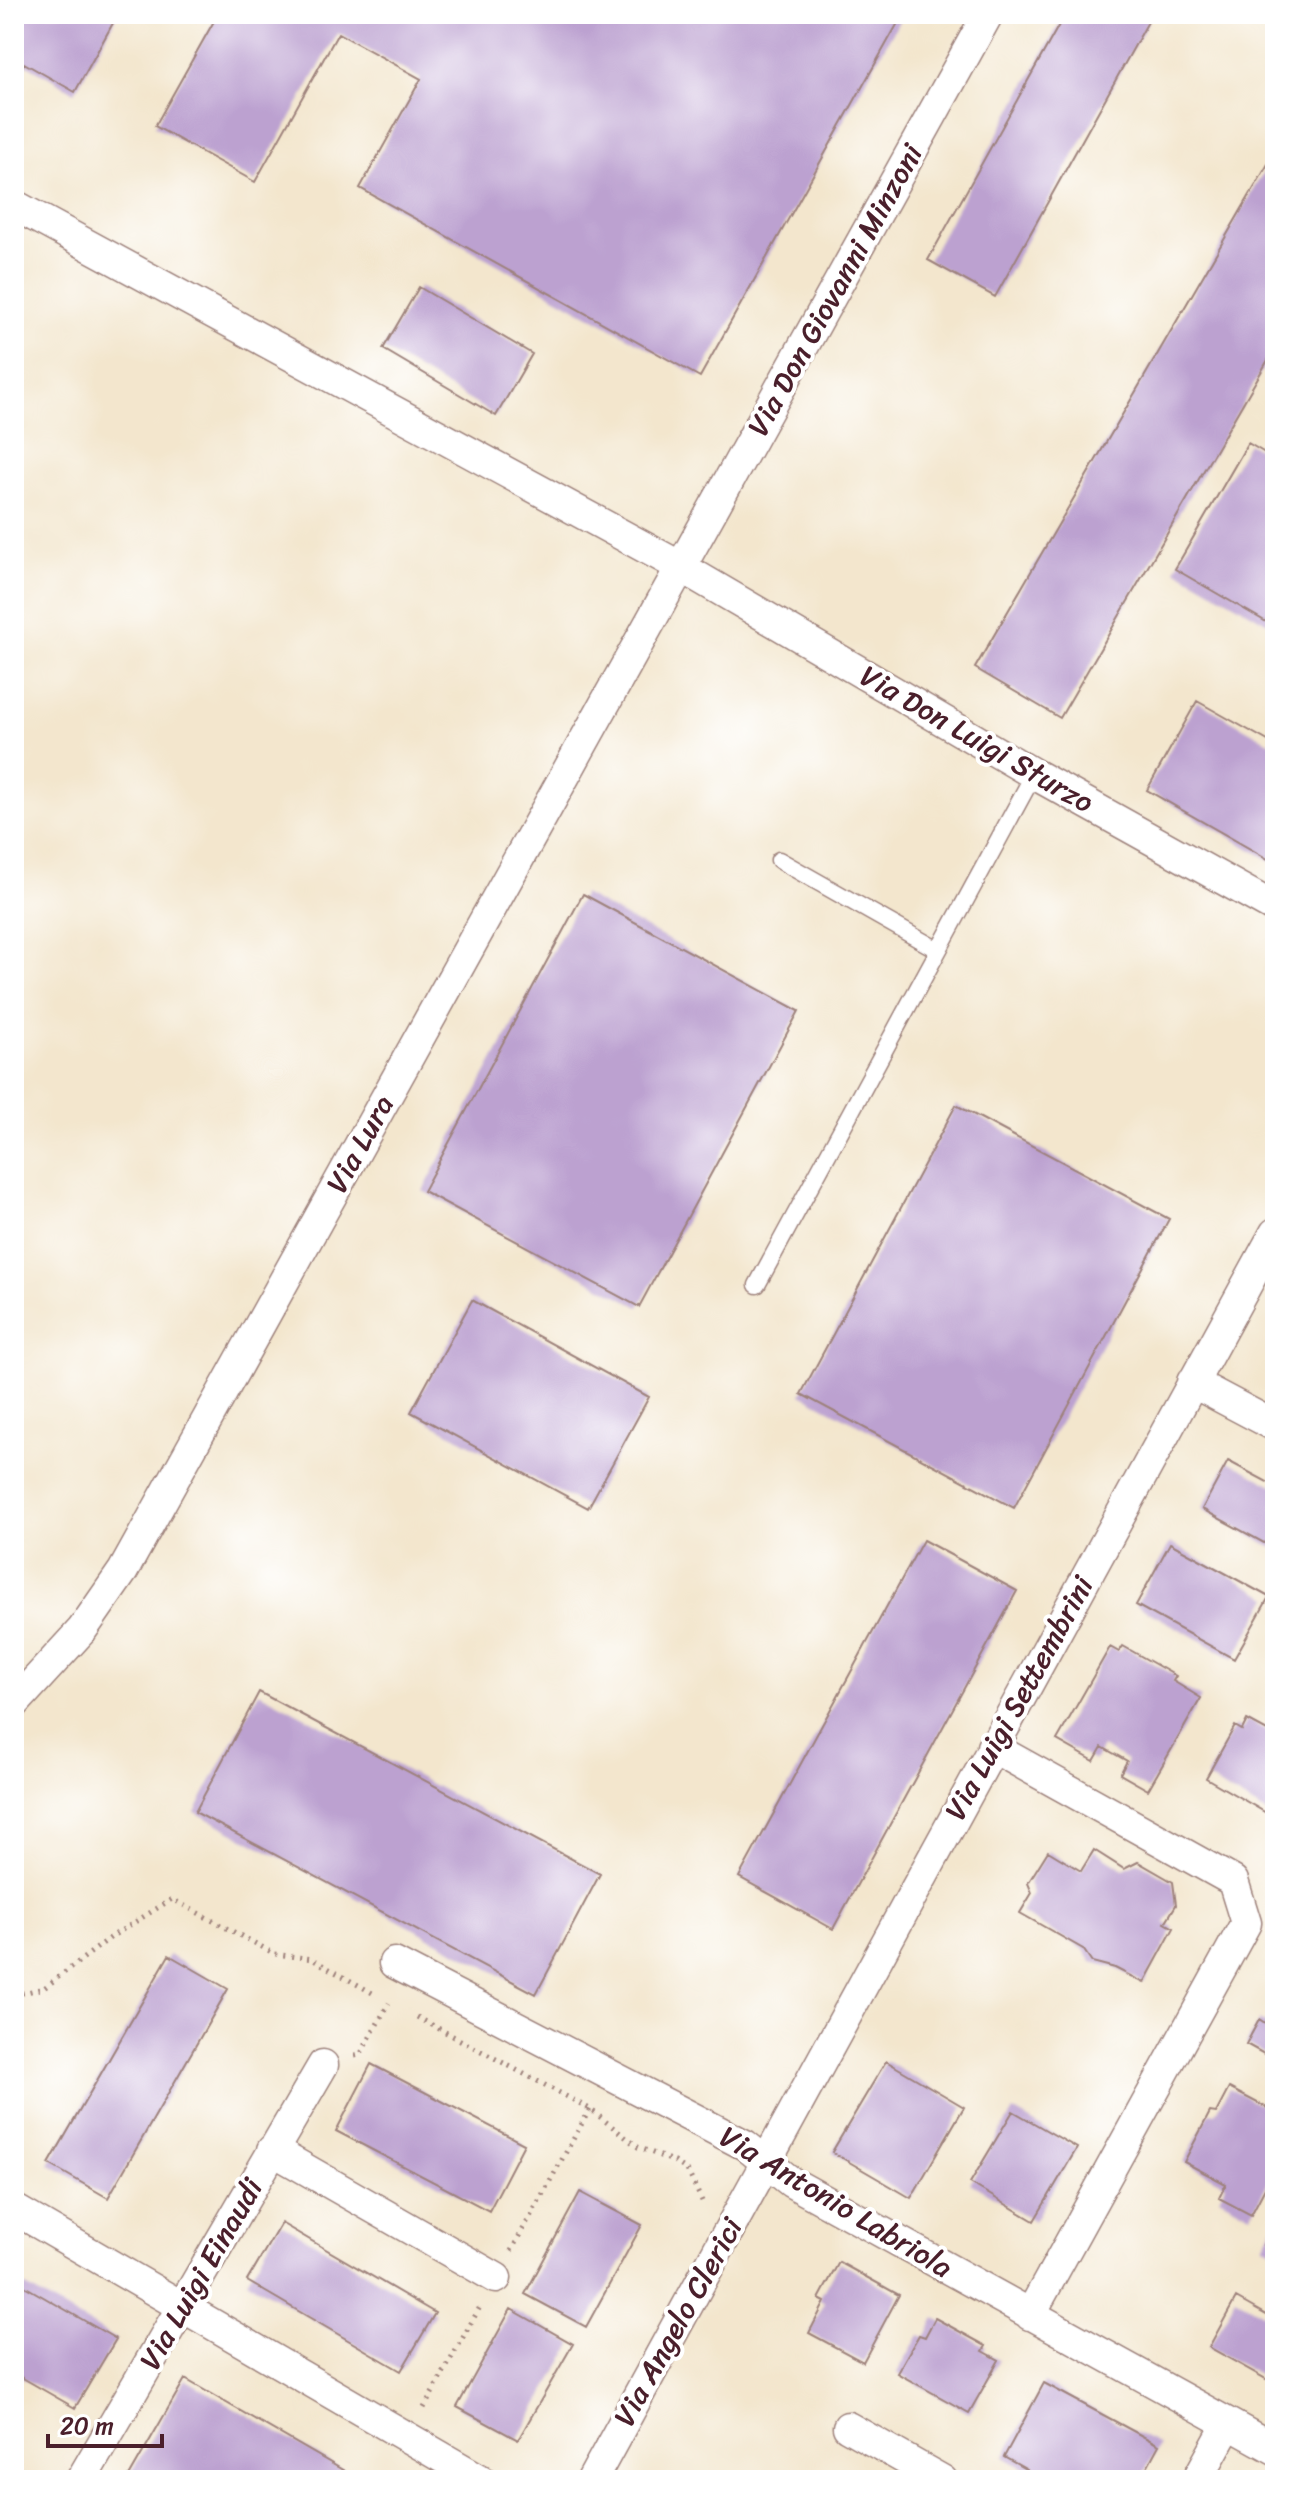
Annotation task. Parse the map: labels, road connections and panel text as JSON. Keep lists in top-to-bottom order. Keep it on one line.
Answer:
{"streets":{"street":["Via Don Giovanni Minzoni","Via Don Luigi Sturzo","Via Lura","Via Luigi Settembrini","Via Antonio Labriola","Via Luigi Einaudi","Via Angelo Clerici"]},"crossings":[["Via Don Giovanni Minzoni","Via Don Luigi Sturzo"],["Via Don Giovanni Minzoni","Via Lura"],["Via Don Luigi Sturzo","Via Lura"],["Via Luigi Settembrini","Via Antonio Labriola"],["Via Luigi Settembrini","Via Angelo Clerici"],["Via Antonio Labriola","Via Angelo Clerici"]],"scale_bar":"20 m"}
